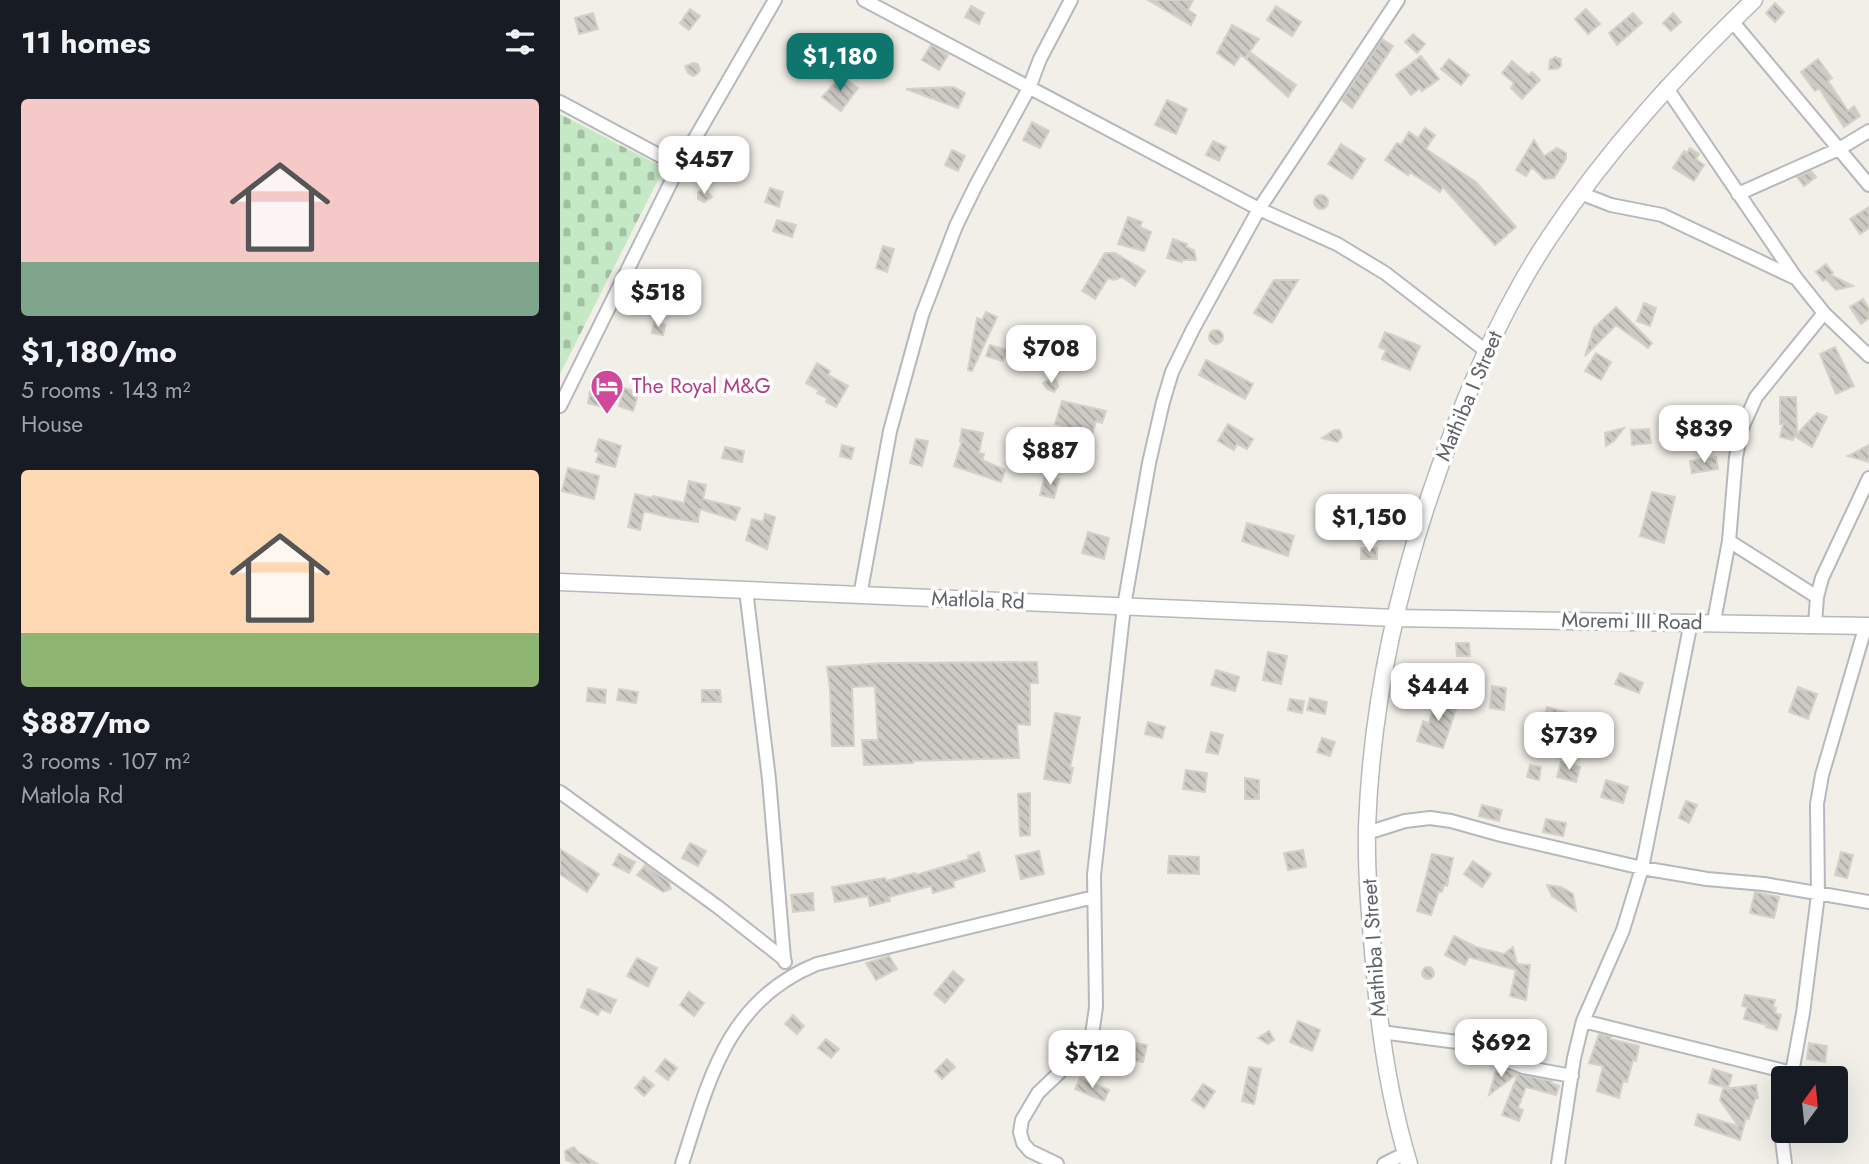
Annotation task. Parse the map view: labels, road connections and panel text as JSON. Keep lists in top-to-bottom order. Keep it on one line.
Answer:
{"streets":{"street":["Mathiba I Street","Matlola Rd","Moremi III Road"]},"crossings":[["Mathiba I Street","Matlola Rd"],["Mathiba I Street","Moremi III Road"],["Matlola Rd","Moremi III Road"]],"places":{"hotel":["The Royal M&G"]},"north":"top","page":{"heading":"11 homes","price":["$1,180","$457","$518","$708","$839","$887","$1,150","$444","$739","$692","$712"],"list":[{"name":"$1,180/mo","note":"5 rooms · 143 m² · House"},{"name":"$887/mo","note":"3 rooms · 107 m² · Matlola Rd"}]}}
